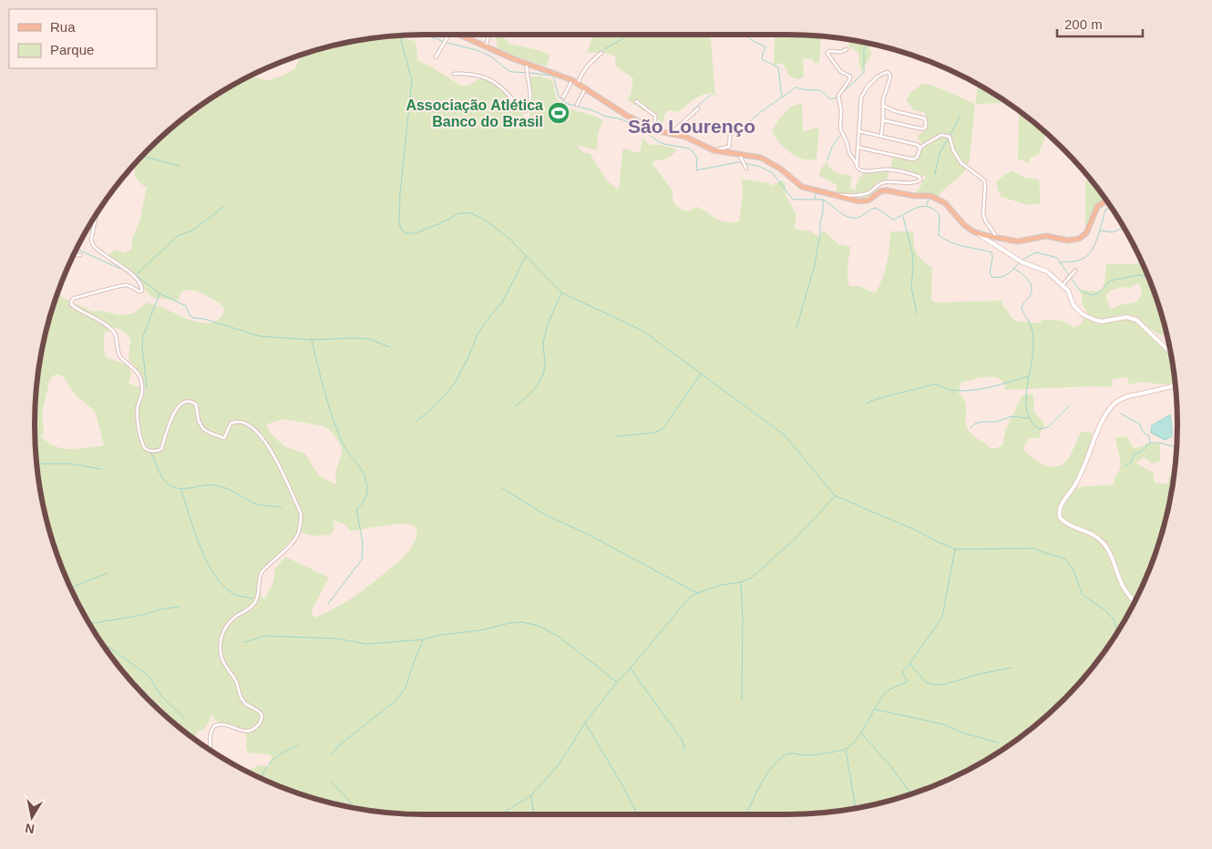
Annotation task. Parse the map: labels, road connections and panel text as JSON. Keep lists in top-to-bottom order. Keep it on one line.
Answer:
{"districts":["São Lourenço"],"places":{"sports":["Associação Atlética Banco do Brasil"]},"legend":["Rua","Parque"],"scale_bar":"200 m","north":"bottom"}
